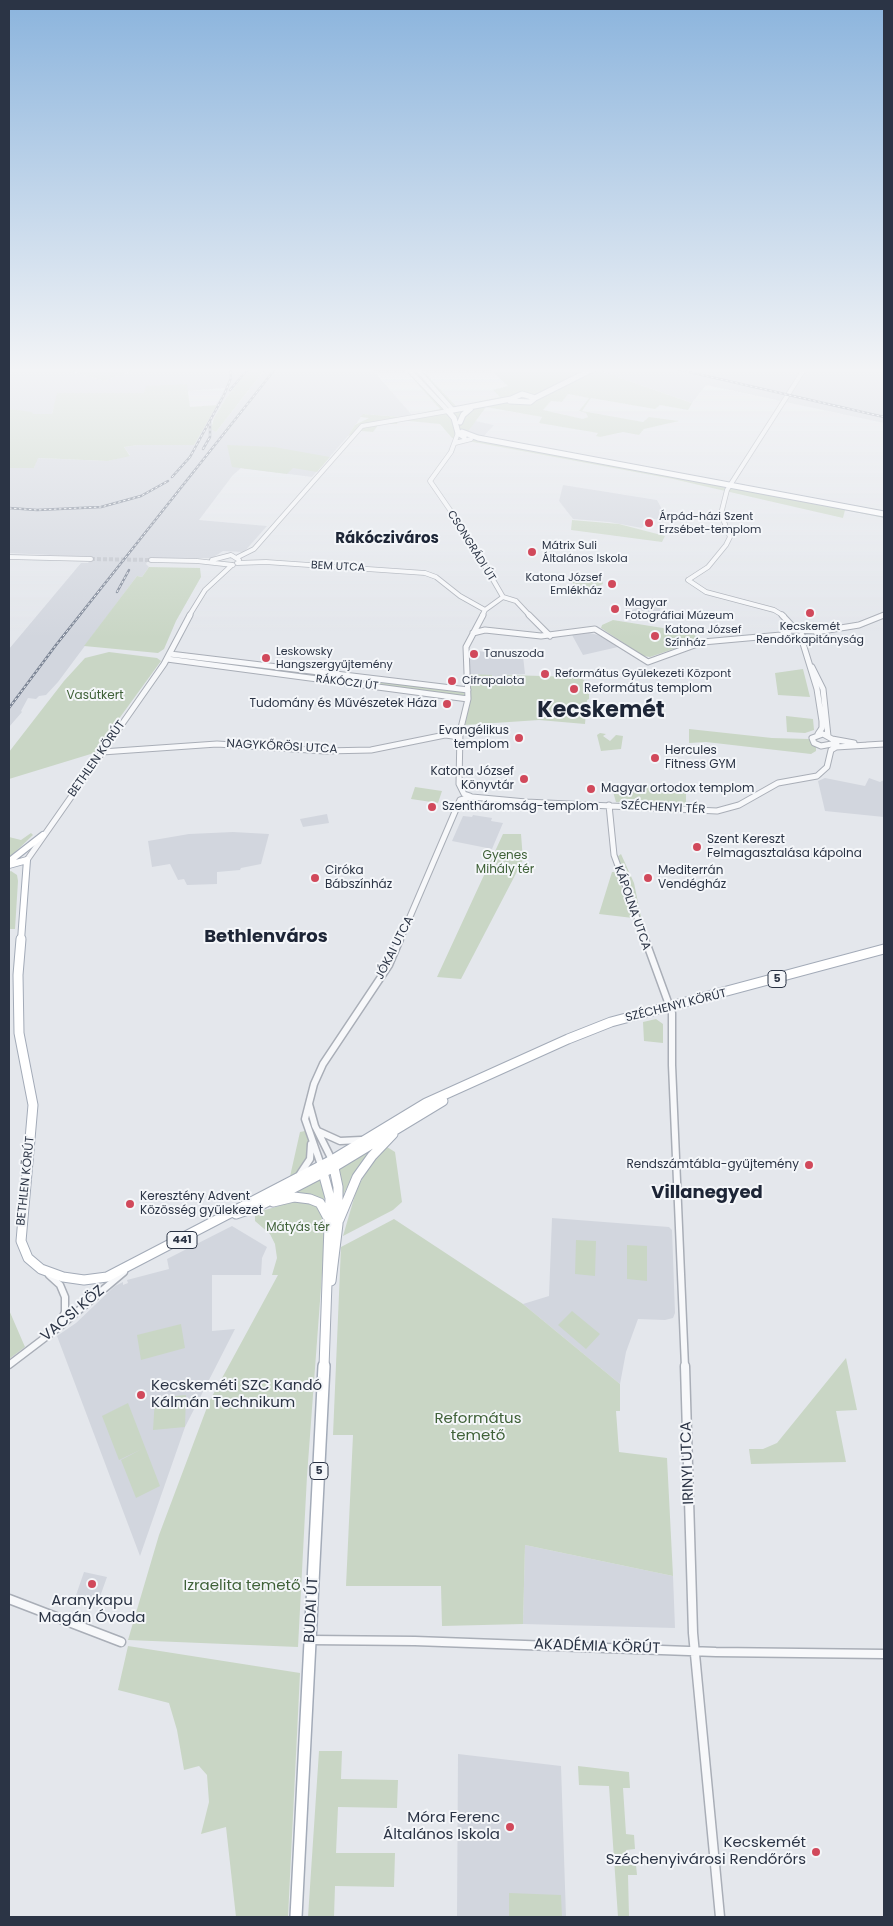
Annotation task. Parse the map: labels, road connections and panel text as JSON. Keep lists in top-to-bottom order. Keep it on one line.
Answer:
{"streets":{"main road":["BETHLEN KÖRÚT","5","SZÉCHENYI KÖRÚT","441","BUDAI ÚT"],"street":["CSONGRÁDI ÚT","BEM UTCA","RÁKÓCZI ÚT","NAGYKŐRÖSI UTCA","SZÉCHENYI TÉR","KÁPOLNA UTCA","JÓKAI UTCA","VACSI KÖZ","IRINYI UTCA","AKADÉMIA KÖRÚT"]},"crossings":[["BEM UTCA","BETHLEN KÖRÚT"],["RÁKÓCZI ÚT","BETHLEN KÖRÚT"],["NAGYKŐRÖSI UTCA","BETHLEN KÖRÚT"],["BETHLEN KÖRÚT","441"],["SZÉCHENYI TÉR","KÁPOLNA UTCA"],["KÁPOLNA UTCA","SZÉCHENYI KÖRÚT"],["KÁPOLNA UTCA","IRINYI UTCA"],["JÓKAI UTCA","5"],["JÓKAI UTCA","441"],["5","SZÉCHENYI KÖRÚT"],["5","441"],["5","BUDAI ÚT"],["SZÉCHENYI KÖRÚT","IRINYI UTCA"],["441","VACSI KÖZ"],["IRINYI UTCA","AKADÉMIA KÖRÚT"],["BUDAI ÚT","AKADÉMIA KÖRÚT"]],"districts":["Rákócziváros","Kecskemét","Bethlenváros","Villanegyed"],"parks":["Vasútkert","Gyenes Mihály tér","Mátyás tér","Református temető","Izraelita temető"],"places":["Árpád-házi Szent Erzsébet-templom","Mátrix Suli Általános Iskola","Katona József Emlékház","Magyar Fotográfiai Múzeum","Kecskemét Rendőrkapitányság","Katona József Színház","Tanuszoda","Leskowsky Hangszergyűjtemény","Református Gyülekezeti Központ","Cifrapalota","Református templom","Tudomány és Művészetek Háza","Evangélikus templom","Hercules Fitness GYM","Katona József Könyvtár","Magyar ortodox templom","Szentháromság-templom","Szent Kereszt Felmagasztalása kápolna","Ciróka Bábszínház","Mediterrán Vendégház","Rendszámtábla-gyűjtemény","Keresztény Advent Közösség gyülekezet","Kecskeméti SZC Kandó Kálmán Technikum","Aranykapu Magán Óvoda","Móra Ferenc Általános Iskola","Kecskemét Széchenyivárosi Rendőrőrs"]}
